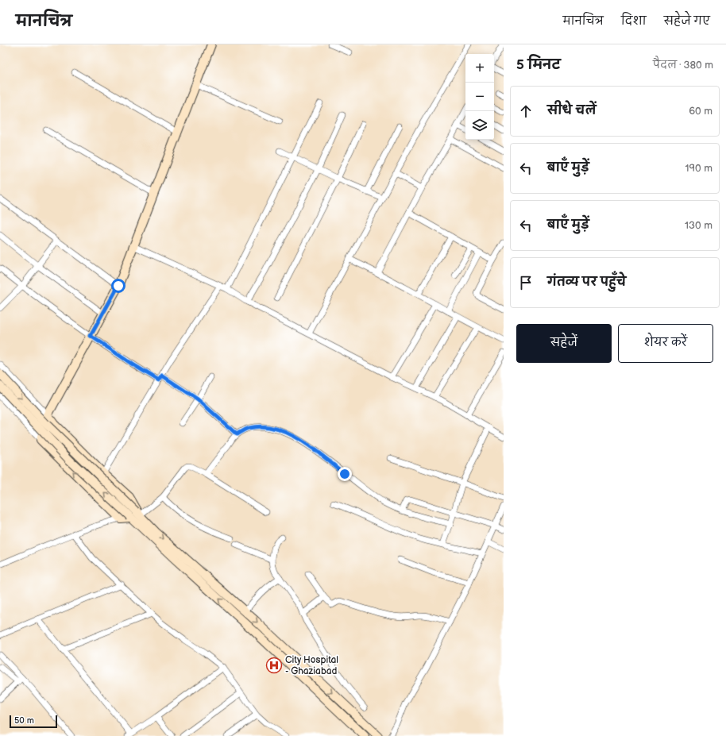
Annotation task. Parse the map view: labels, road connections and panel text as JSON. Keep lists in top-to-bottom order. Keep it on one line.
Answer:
{"places":{"hospital":["City Hospital - Ghaziabad"]},"scale_bar":"50 m","page":{"header":"मानचित्र","nav":["मानचित्र","दिशा","सहेजे गए"],"heading":["5 मिनट","पैदल · 380 m"],"map_buttons":["+","−"],"list":[["सीधे चलें","60 m"],["बाएँ मुड़ें","190 m"],["बाएँ मुड़ें","130 m"],"गंतव्य पर पहुँचे"],"buttons":["सहेजें","शेयर करें"],"scale":"50 m"}}
